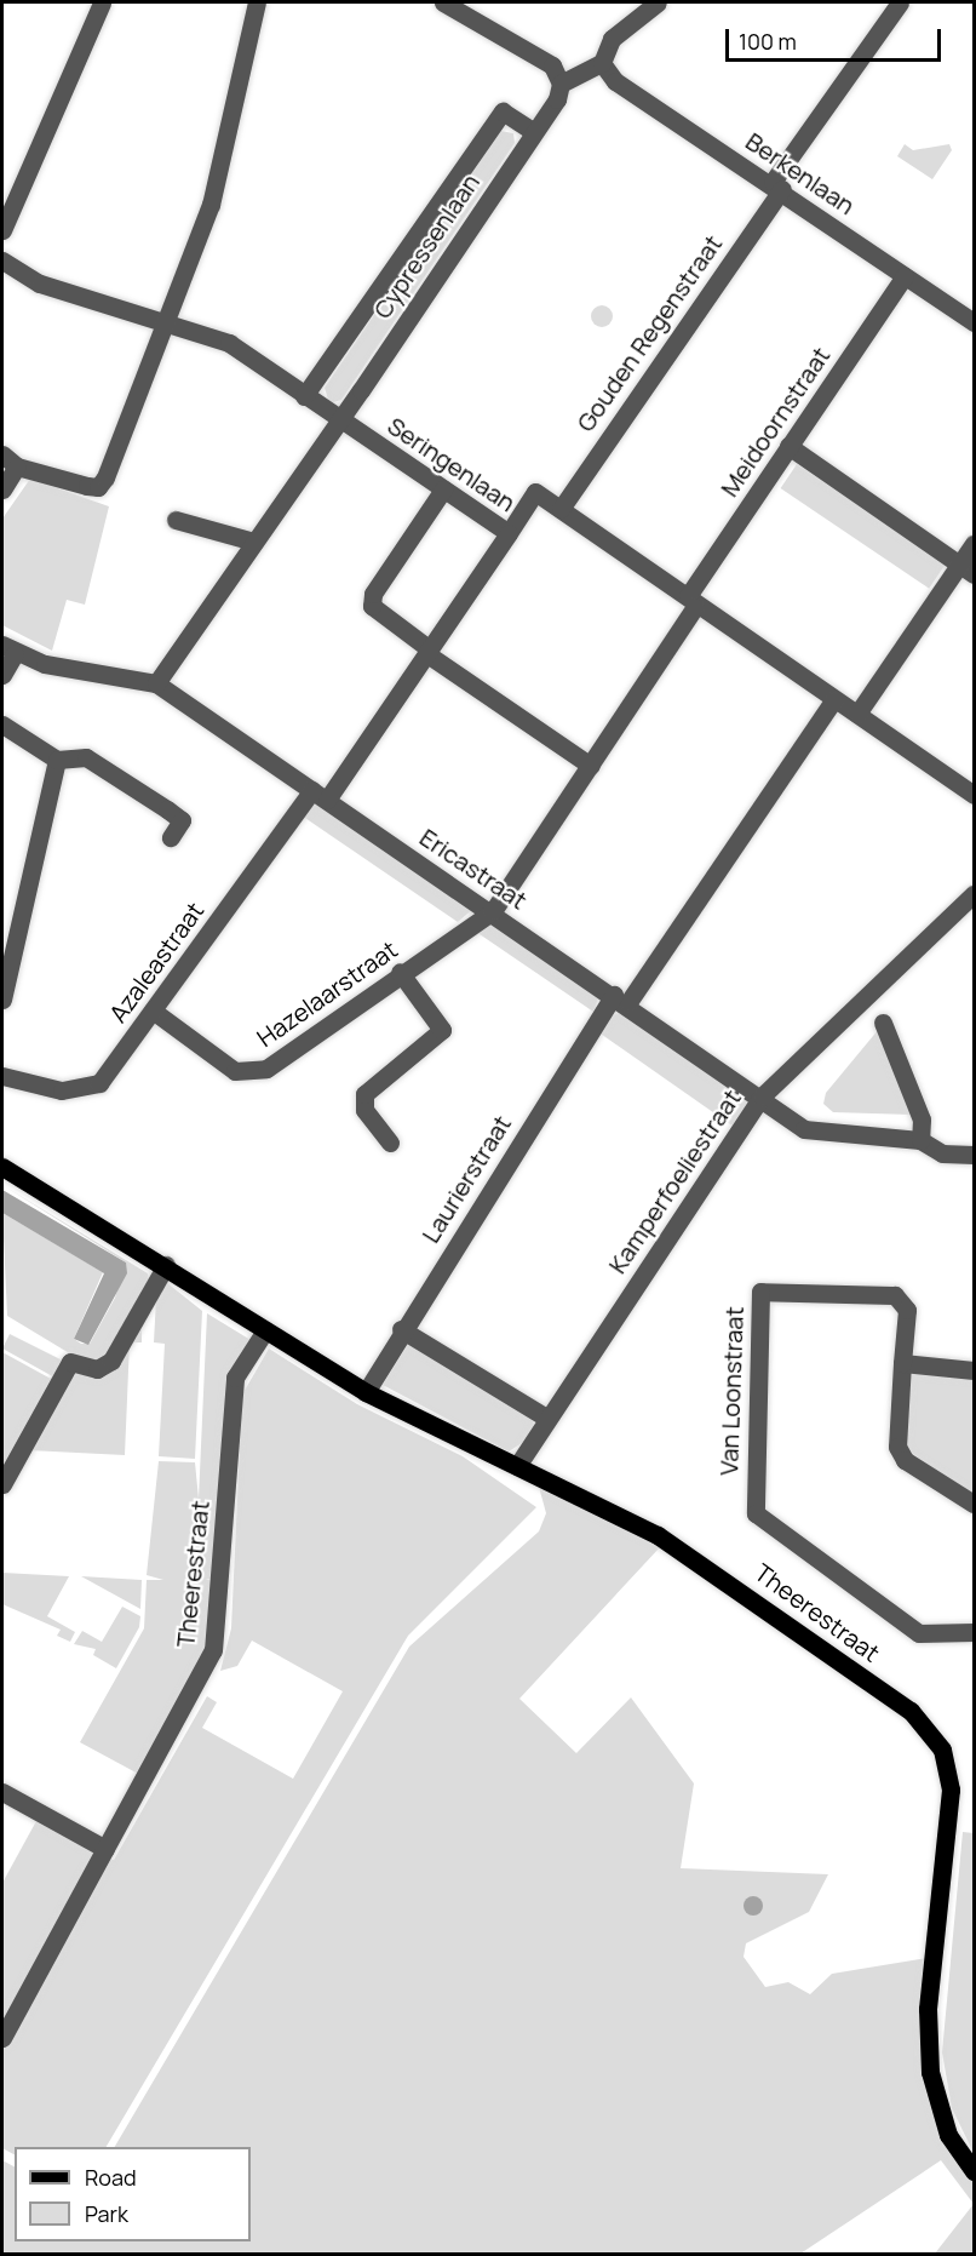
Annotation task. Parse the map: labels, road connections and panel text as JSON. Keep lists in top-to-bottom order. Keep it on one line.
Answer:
{"streets":{"main road":["Theerestraat"],"street":["Berkenlaan","Cypressenlaan","Gouden Regenstraat","Meidoornstraat","Seringenlaan","Ericastraat","Azaleastraat","Hazelaarstraat","Laurierstraat","Kamperfoeliestraat","Van Loonstraat"]},"crossings":[["Berkenlaan","Gouden Regenstraat"],["Berkenlaan","Meidoornstraat"],["Cypressenlaan","Seringenlaan"],["Cypressenlaan","Ericastraat"],["Gouden Regenstraat","Seringenlaan"],["Meidoornstraat","Seringenlaan"],["Meidoornstraat","Ericastraat"],["Meidoornstraat","Hazelaarstraat"],["Seringenlaan","Laurierstraat"],["Ericastraat","Azaleastraat"],["Ericastraat","Hazelaarstraat"],["Ericastraat","Laurierstraat"],["Ericastraat","Kamperfoeliestraat"],["Azaleastraat","Hazelaarstraat"],["Laurierstraat","Theerestraat"],["Kamperfoeliestraat","Theerestraat"]],"legend":["Road","Park"],"scale_bar":"100 m"}
